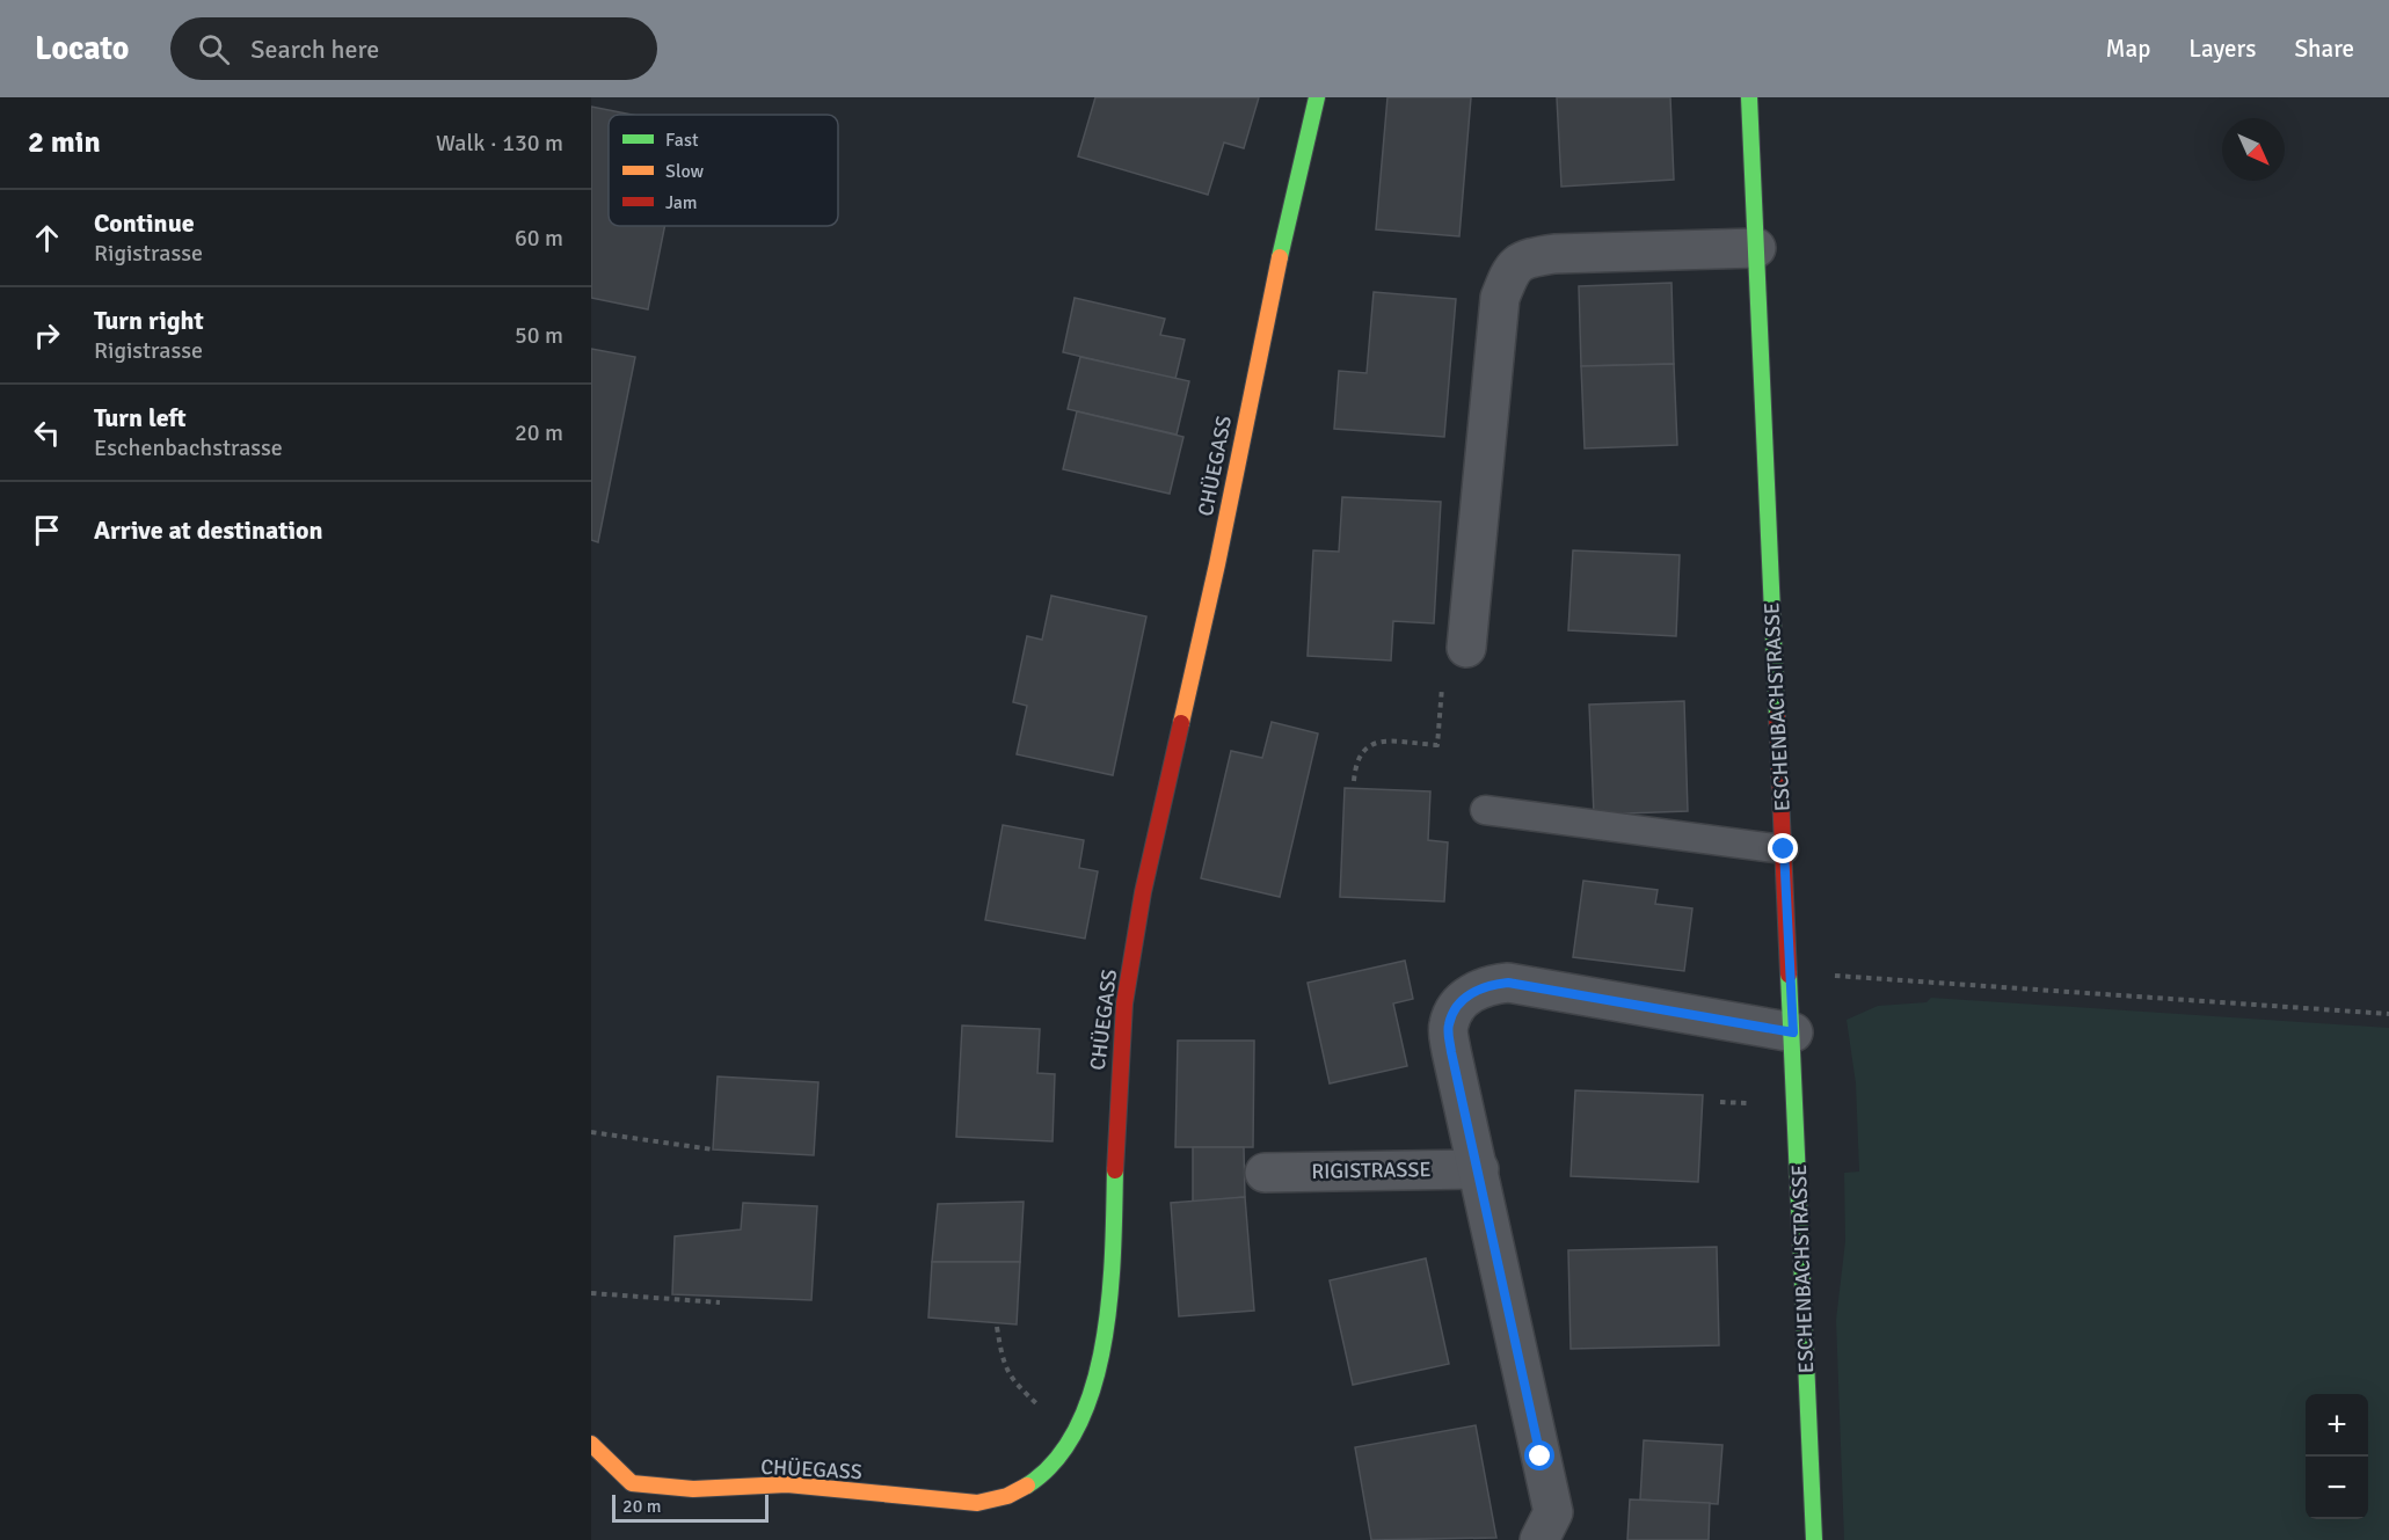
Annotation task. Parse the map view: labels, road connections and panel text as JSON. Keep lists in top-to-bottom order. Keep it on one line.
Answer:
{"streets":{"street":["CHÜEGASS","ESCHENBACHSTRASSE","RIGISTRASSE"]},"legend":["Fast","Slow","Jam"],"scale_bar":"20 m","north":"bottom right","page":{"header":"Locato","search":"Search here","nav":["Map","Layers","Share"],"heading":["2 min","Walk · 130 m"],"list":[["Continue","Rigistrasse","60 m"],["Turn right","Rigistrasse","50 m"],["Turn left","Eschenbachstrasse","20 m"],"Arrive at destination"],"map_buttons":["+","−"],"scale":"20 m"}}
